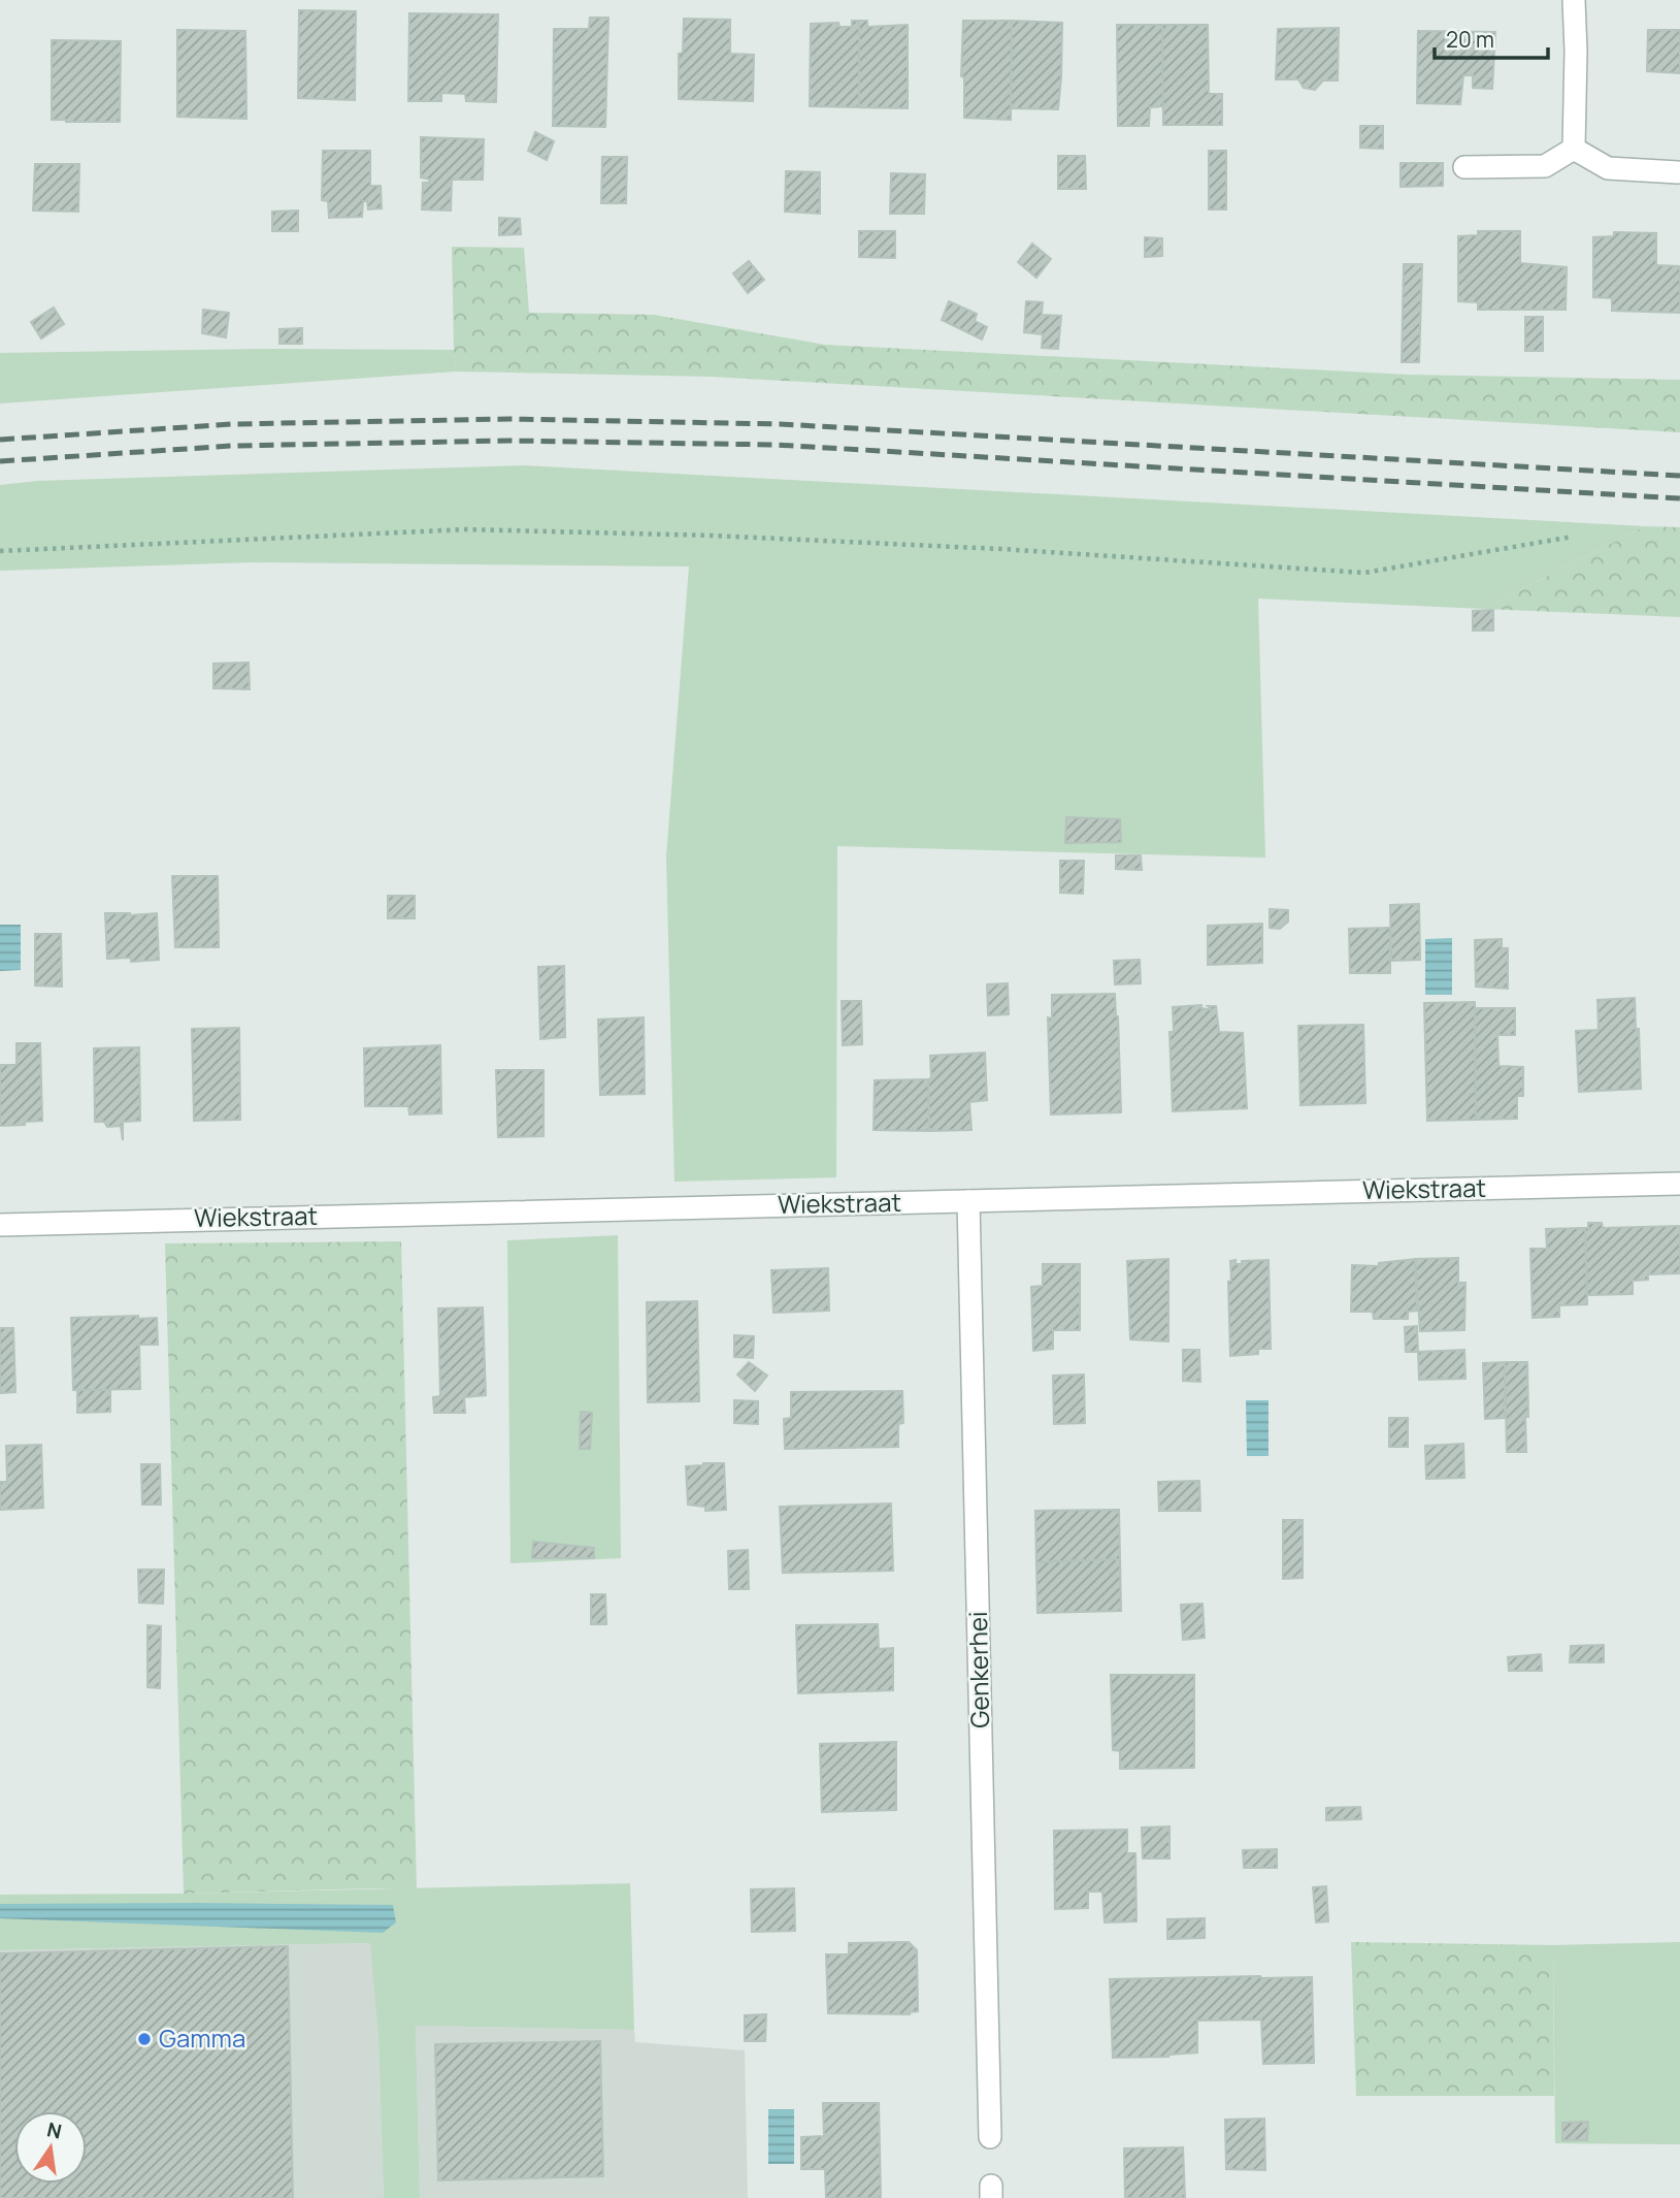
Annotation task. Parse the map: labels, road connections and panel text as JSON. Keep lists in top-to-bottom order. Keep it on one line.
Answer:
{"streets":{"street":["Wiekstraat","Genkerhei"]},"crossings":[["Wiekstraat","Genkerhei"]],"places":["Gamma"],"scale_bar":"20 m","north":"top"}
